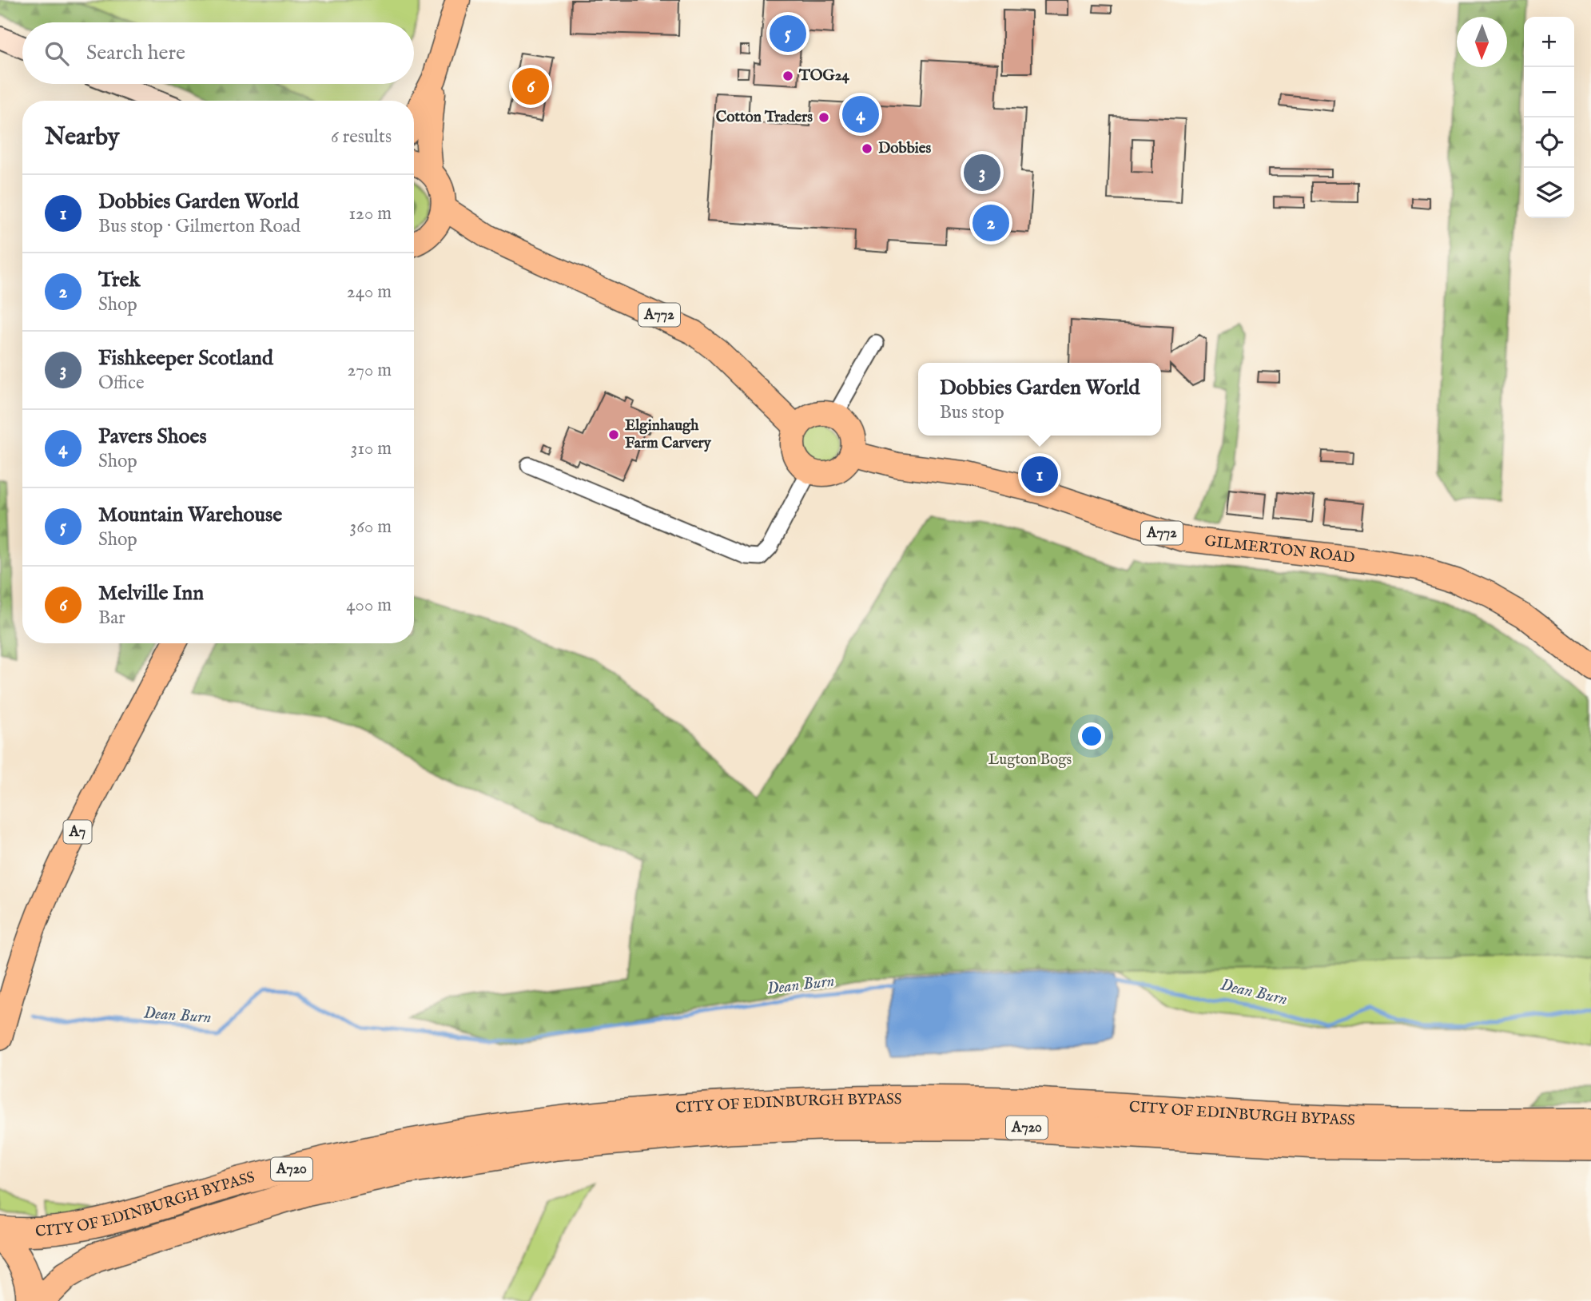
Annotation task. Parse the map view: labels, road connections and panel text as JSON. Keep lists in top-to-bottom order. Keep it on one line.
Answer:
{"streets":{"highway":["CITY OF EDINBURGH BYPASS","A720"],"main road":["A772","GILMERTON ROAD","A7"]},"crossings":[["A772","GILMERTON ROAD"]],"water":["Dean Burn"],"parks":["Lugton Bogs"],"places":["TOG24","Cotton Traders","Dobbies","Elginhaugh Farm Carvery"],"north":"bottom","page":{"pins":["5","6","4","3","2","1"],"map_buttons":["+","−"],"search":"Search here","heading":["Nearby","6 results"],"list":[{"mark":"1","name":"Dobbies Garden World","note":"Bus stop · Gilmerton Road","value":"120 m"},{"mark":"2","name":"Trek","note":"Shop","value":"240 m"},{"mark":"3","name":"Fishkeeper Scotland","note":"Office","value":"270 m"},{"mark":"4","name":"Pavers Shoes","note":"Shop","value":"310 m"},{"mark":"5","name":"Mountain Warehouse","note":"Shop","value":"360 m"},{"mark":"6","name":"Melville Inn","note":"Bar","value":"400 m"}],"popup":["Dobbies Garden World","Bus stop"]}}
